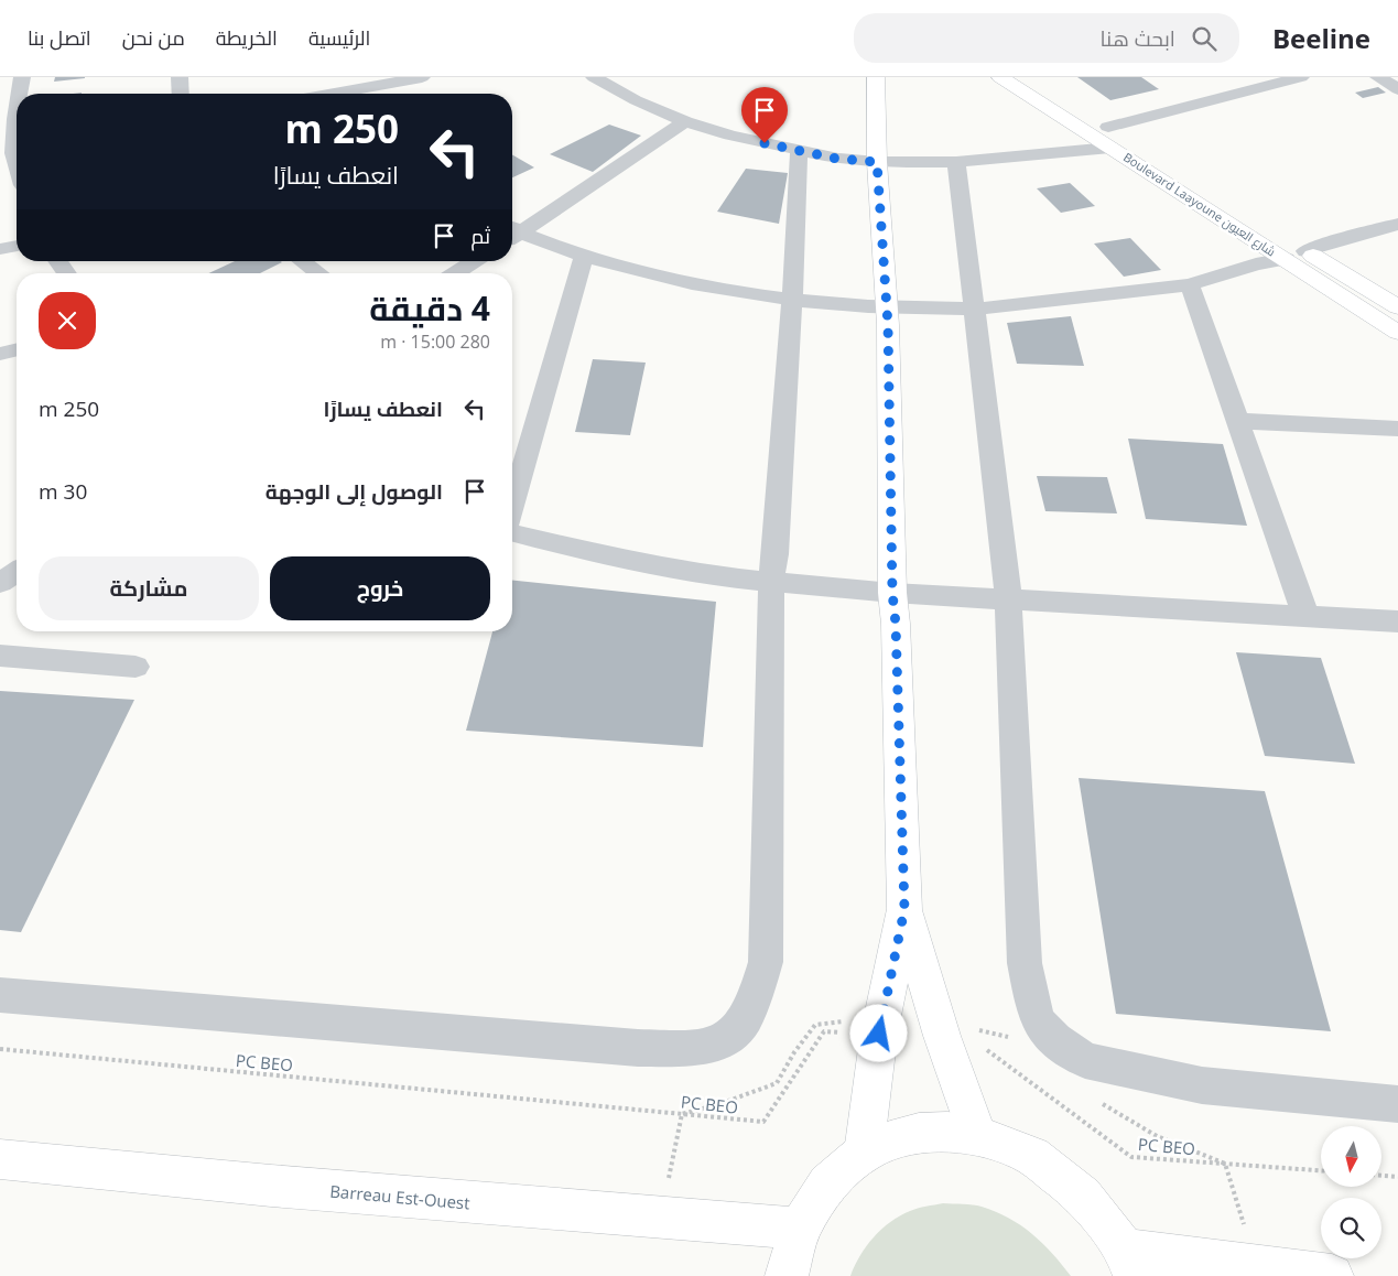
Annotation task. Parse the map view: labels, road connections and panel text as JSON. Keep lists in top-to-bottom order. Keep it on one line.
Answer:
{"streets":{"street":["Boulevard Laayoune شارع العيون","Barreau Est-Ouest"],"path":["PC BEO"]},"north":"bottom","page":{"header":"Beeline","search":"ابحث هنا","nav":["الرئيسية","الخريطة","من نحن","اتصل بنا"],"turn":["250 m","انعطف يسارًا"],"then":"ثم","heading":["4 دقيقة","280 m · 15:00"],"list":[{"name":"انعطف يسارًا","value":"250 m"},{"name":"الوصول إلى الوجهة","value":"30 m"}],"buttons":["خروج","مشاركة"]}}
